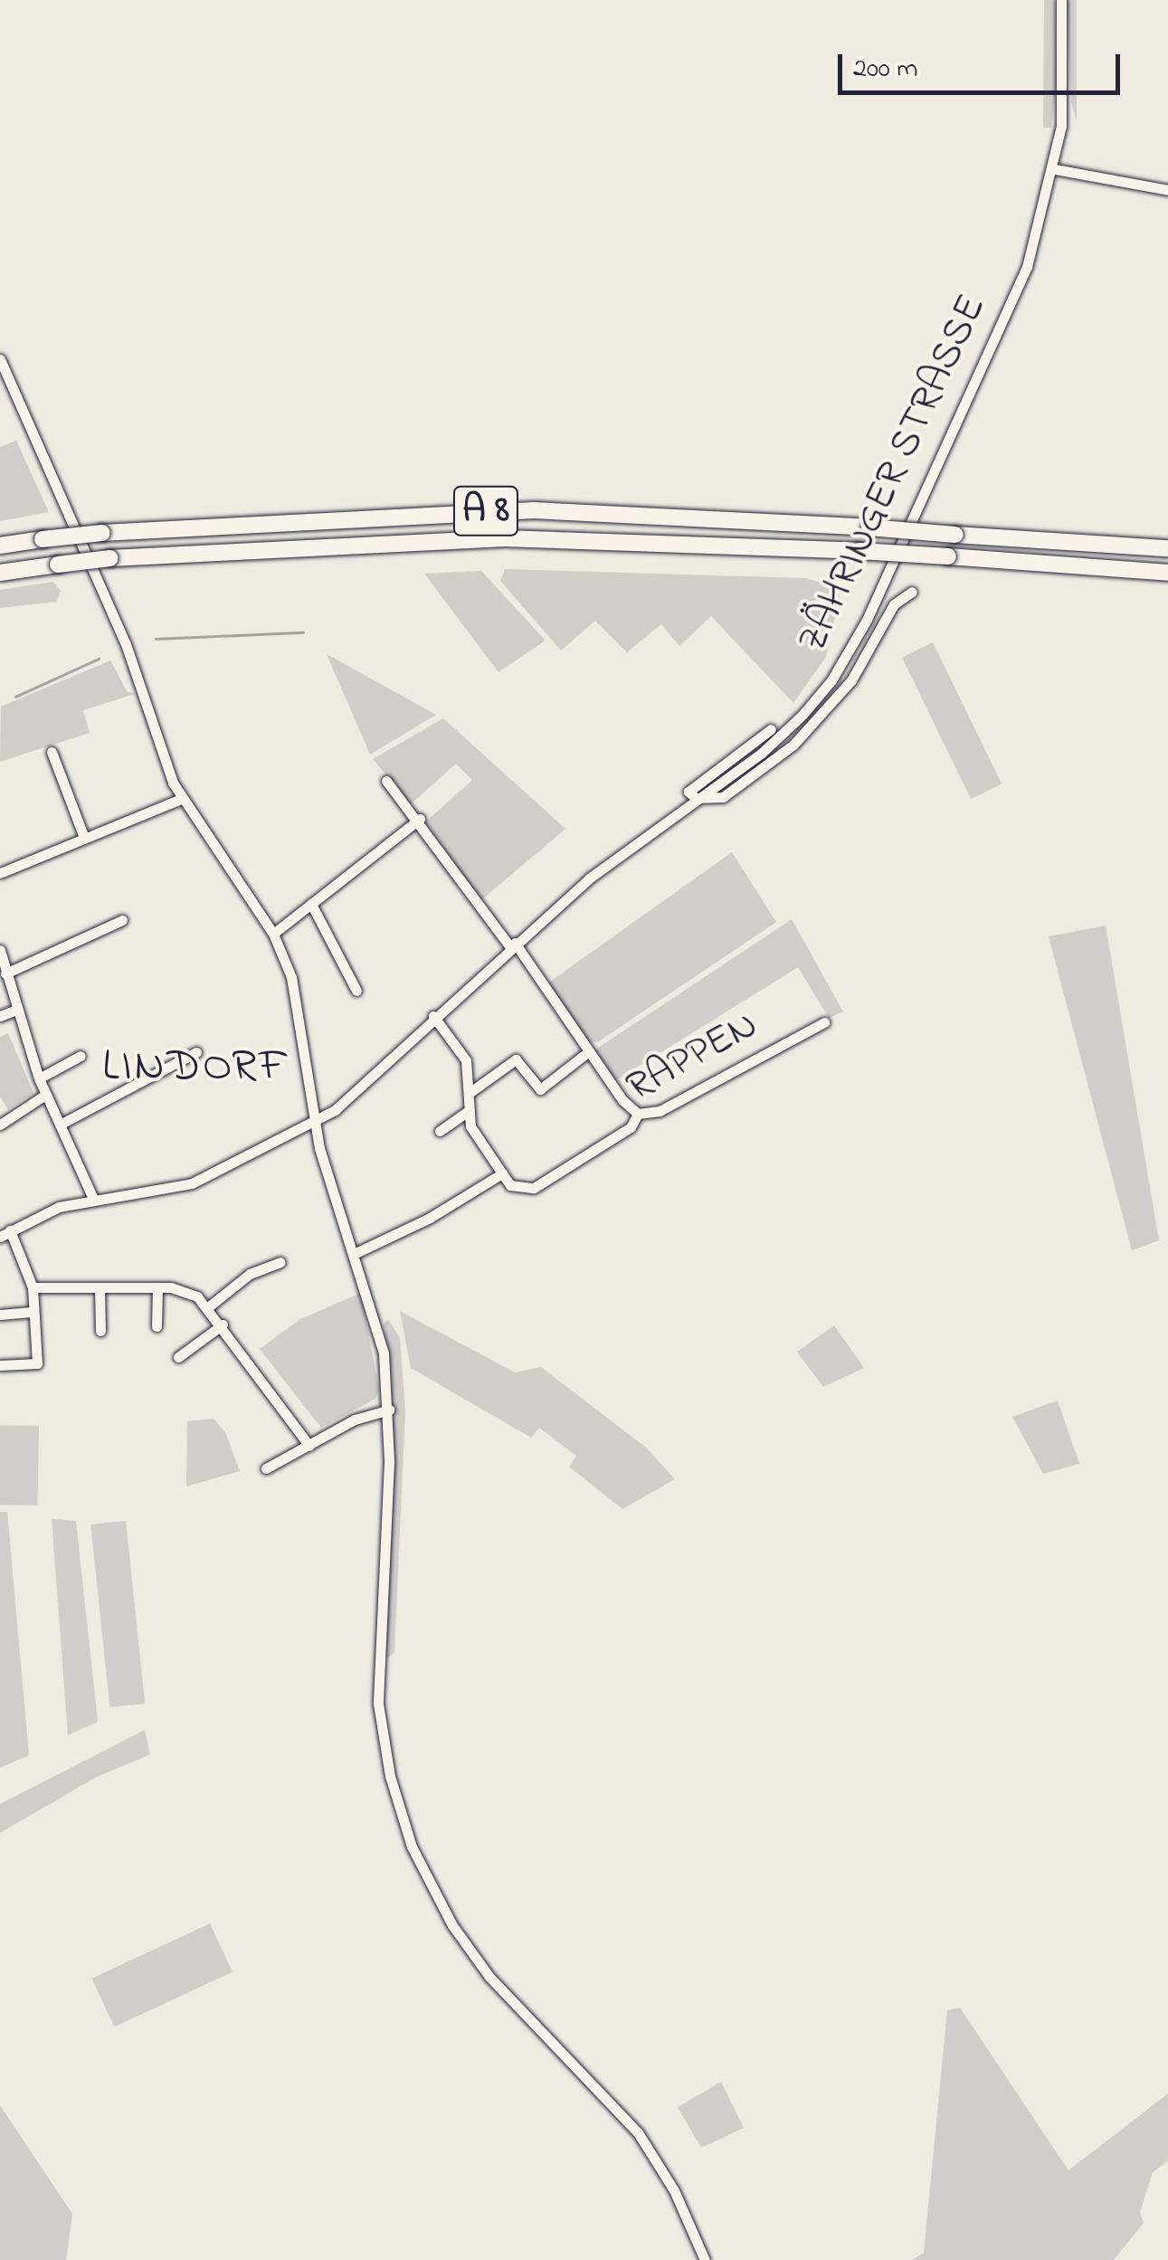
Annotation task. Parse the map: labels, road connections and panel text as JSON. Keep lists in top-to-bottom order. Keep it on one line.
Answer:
{"streets":{"highway":["A 8"],"street":["ZÄHRINGER STRASSE","RAPPEN"]},"districts":["LINDORF"],"scale_bar":"200 m"}
